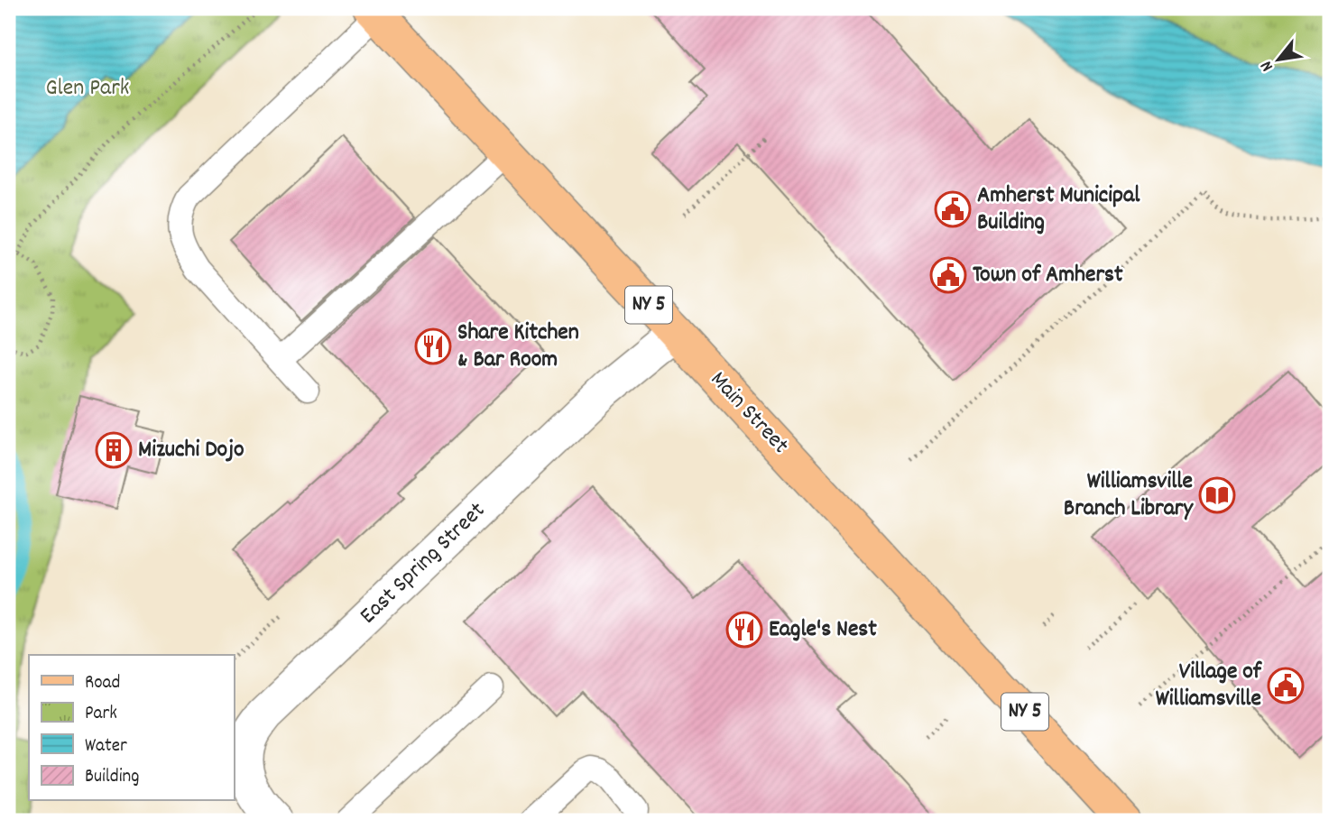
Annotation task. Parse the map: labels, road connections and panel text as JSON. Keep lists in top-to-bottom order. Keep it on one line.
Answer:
{"streets":{"main road":["NY 5","Main Street"],"street":["East Spring Street"]},"crossings":[["Main Street","East Spring Street"]],"parks":["Glen Park"],"places":{"public building":["Amherst Municipal Building","Town of Amherst","Village of Williamsville"],"restaurant":["Share Kitchen & Bar Room","Eagle's Nest"],"building":["Mizuchi Dojo"],"library":["Williamsville Branch Library"]},"legend":["Road","Park","Water","Building"],"north":"bottom left"}
